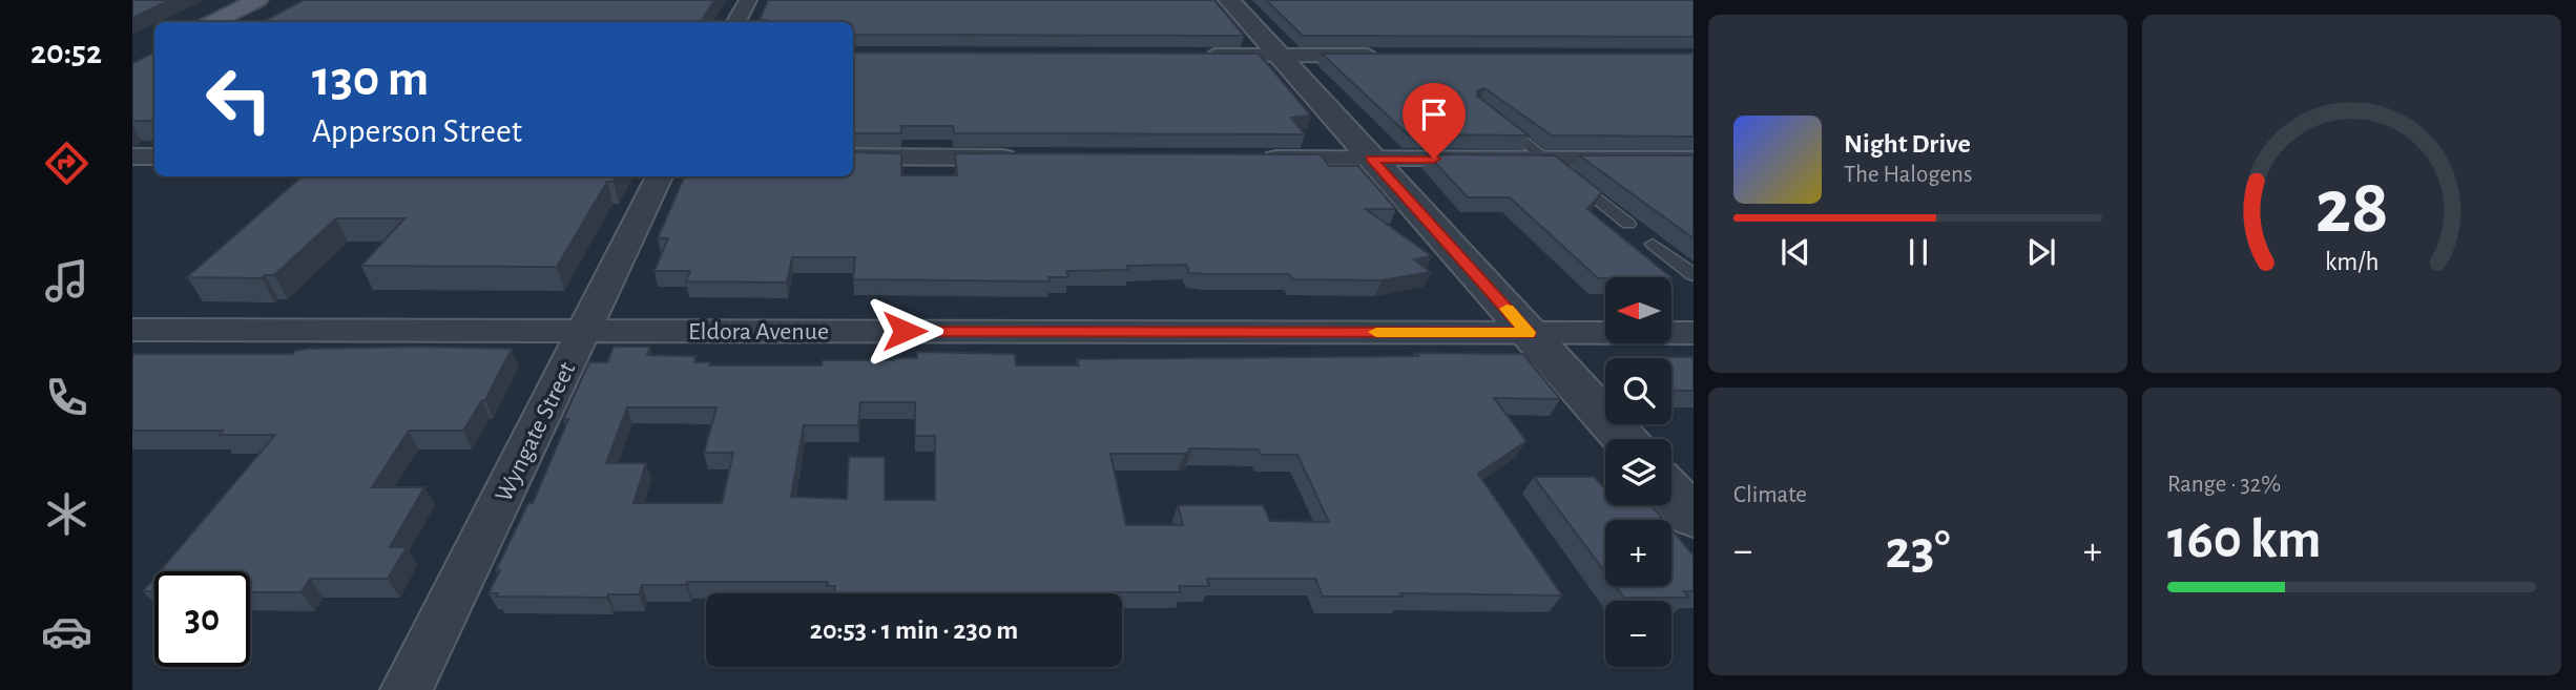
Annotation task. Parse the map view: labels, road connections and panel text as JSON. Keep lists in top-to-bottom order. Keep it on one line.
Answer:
{"streets":{"street":["Eldora Avenue","Wyngate Street"]},"crossings":[["Eldora Avenue","Wyngate Street"]],"north":"left","page":{"tabs":"20:52","turn":["130 m","Apperson Street"],"song":["Night Drive","The Halogens"],"map_buttons":["+","−"],"tile":["Climate",["Range · 32%","160 km"]],"heat":["−","23°","+"],"limit":"30","trip":"20:53 · 1 min · 230 m","gauge":["28","km/h"]}}
